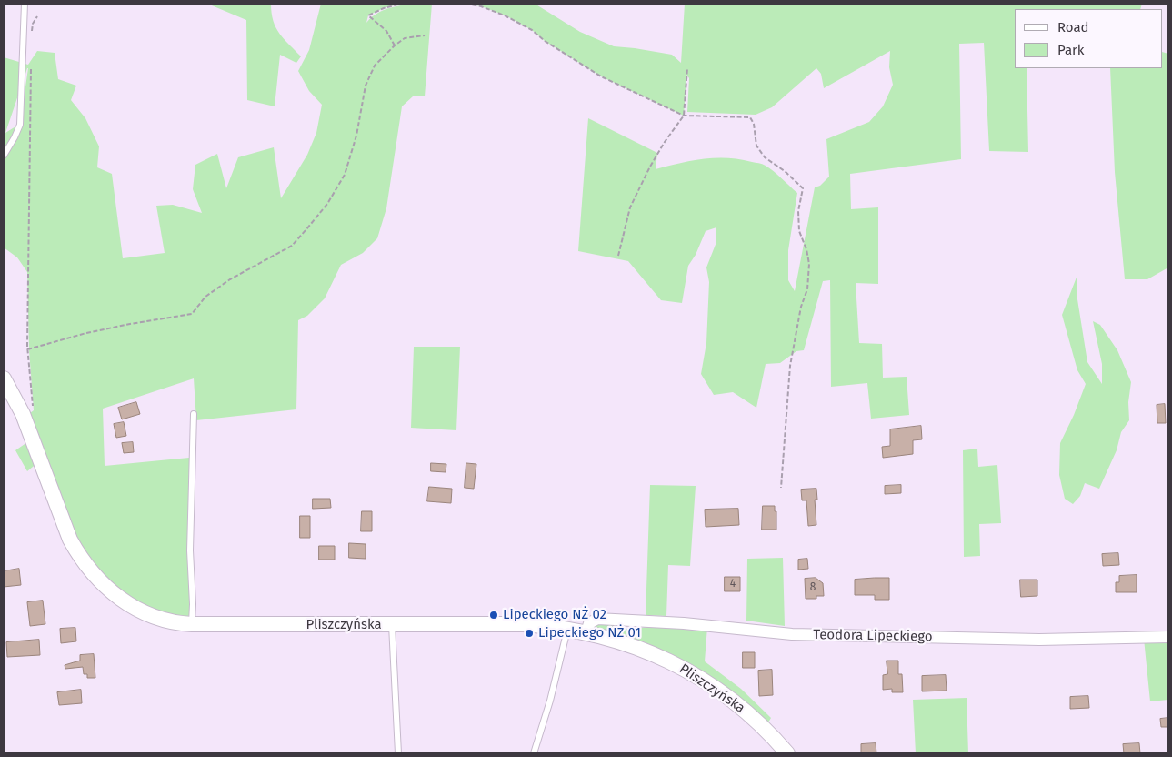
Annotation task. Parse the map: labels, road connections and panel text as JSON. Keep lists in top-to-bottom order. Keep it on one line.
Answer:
{"streets":{"street":["Pliszczyńska","Teodora Lipeckiego"]},"crossings":[["Pliszczyńska","Teodora Lipeckiego"]],"places":["Lipeckiego NŻ 02","Lipeckiego NŻ 01"],"house_numbers":["4","8"],"legend":["Road","Park"]}
